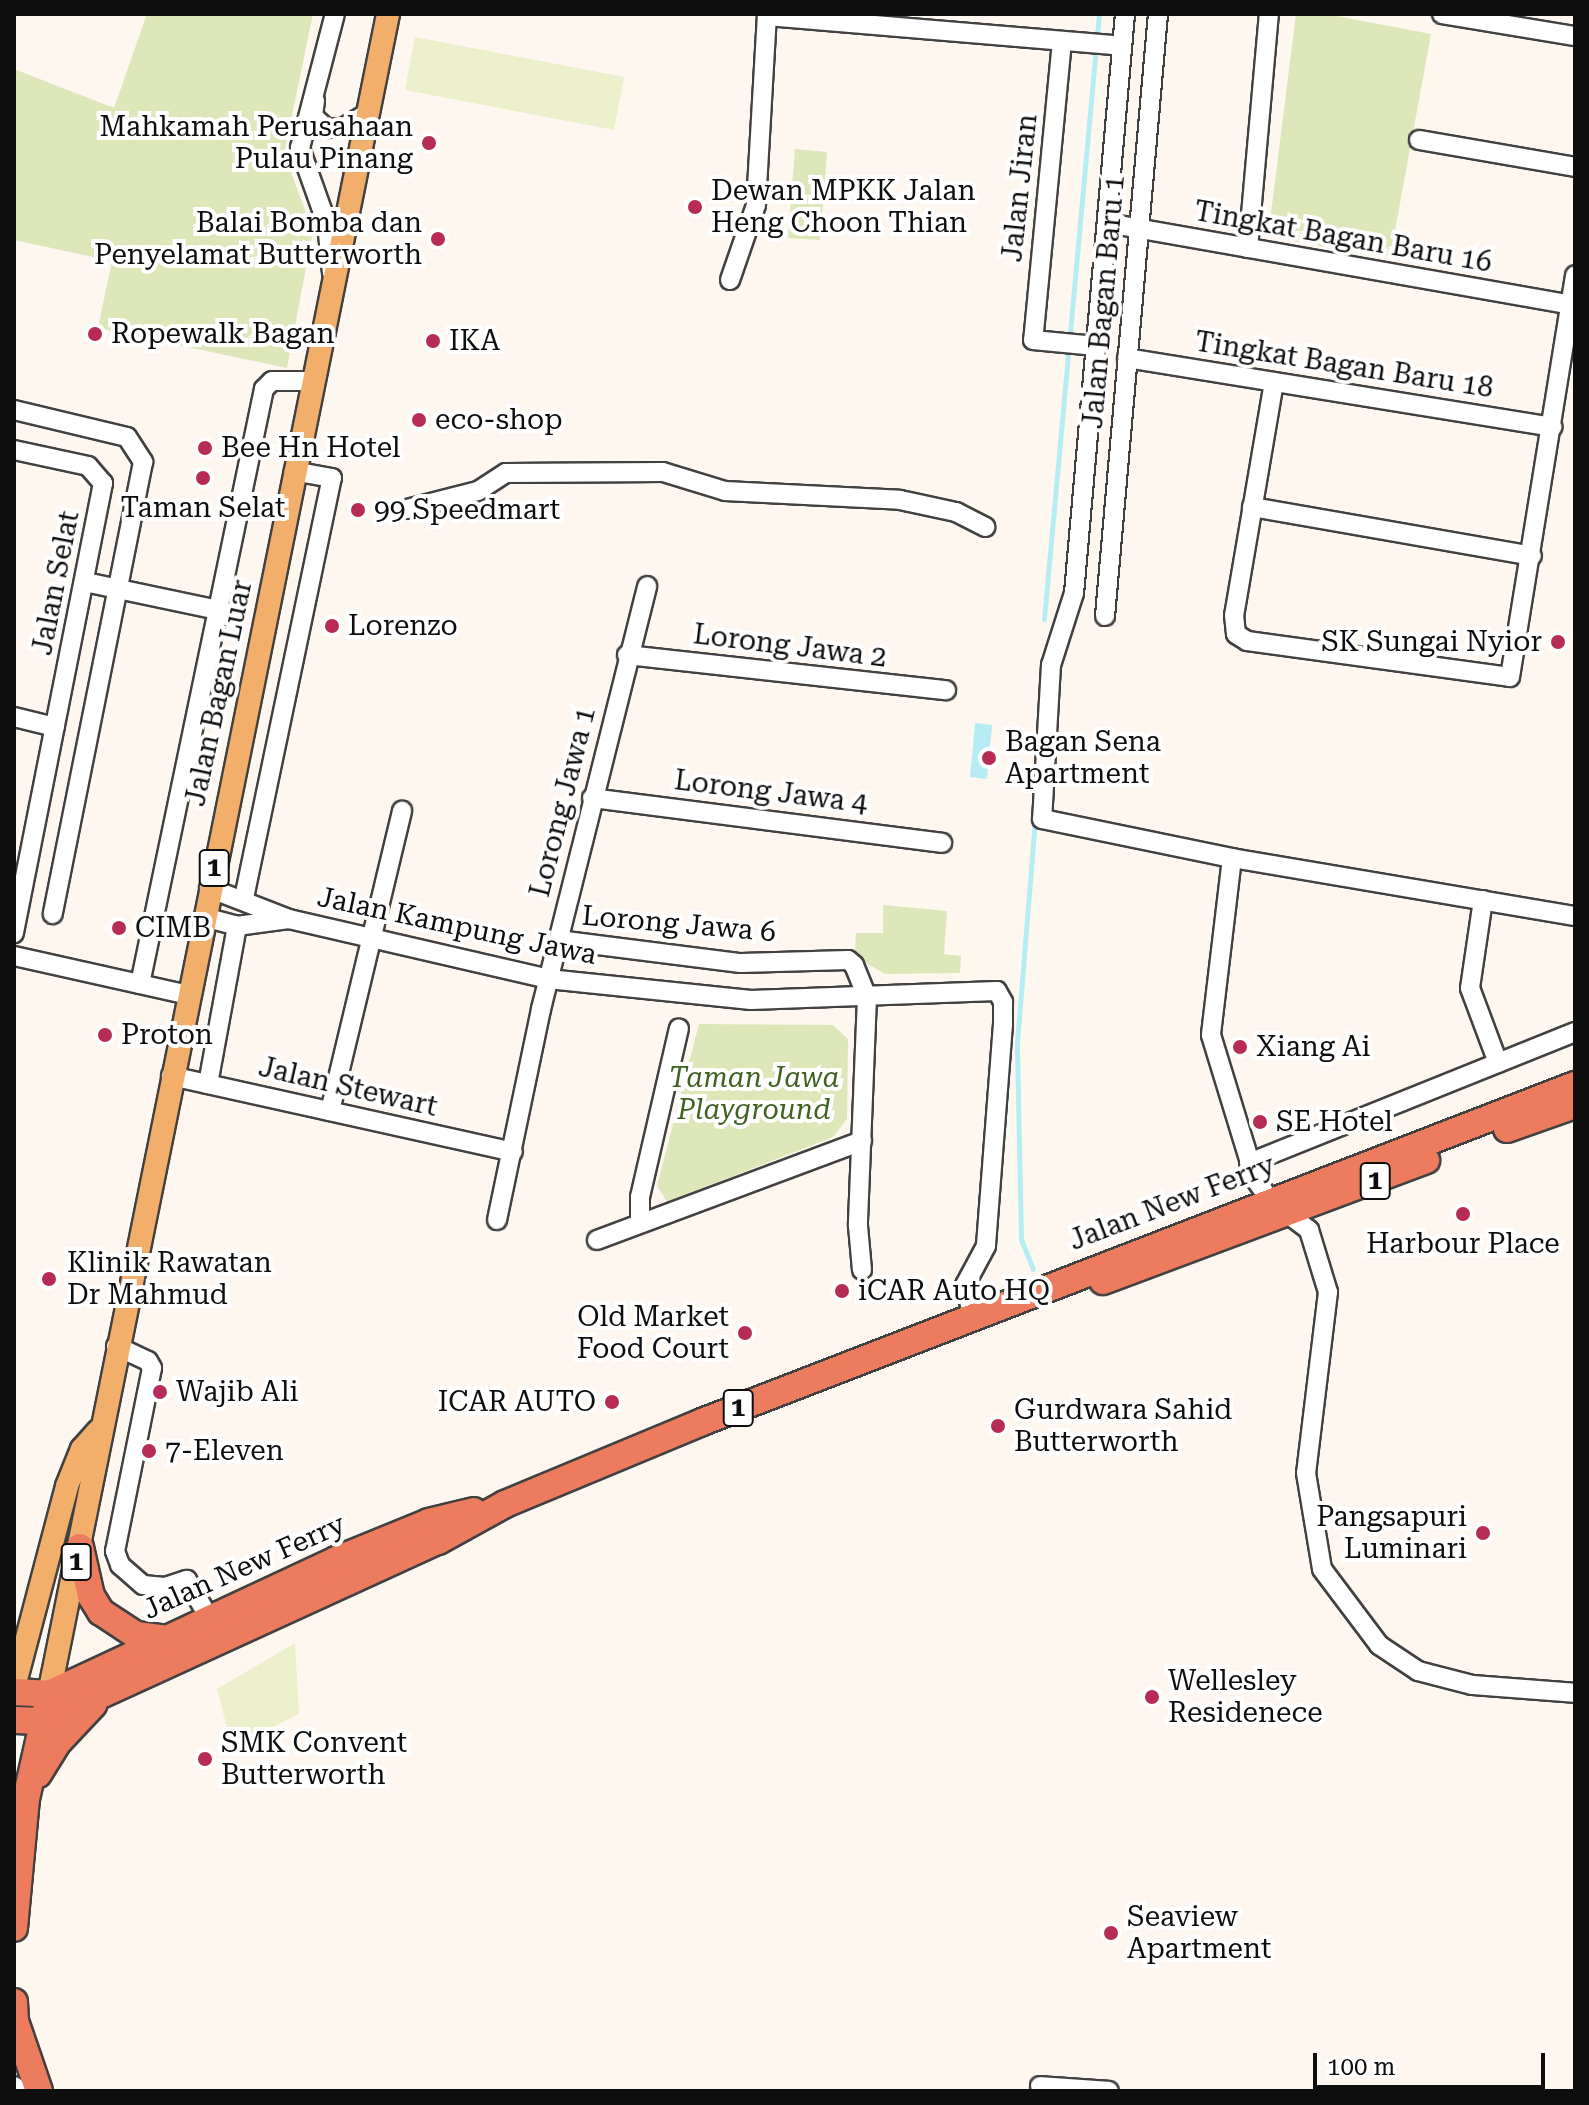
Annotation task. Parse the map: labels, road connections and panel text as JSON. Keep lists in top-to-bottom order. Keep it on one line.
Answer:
{"streets":{"highway":["1","Jalan New Ferry"],"main road":["Jalan Bagan Luar"],"street":["Jalan Jiran","Tingkat Bagan Baru 16","Jalan Bagan Baru 1","Tingkat Bagan Baru 18","Jalan Selat","Lorong Jawa 2","Lorong Jawa 4","Lorong Jawa 1","Lorong Jawa 6","Jalan Kampung Jawa","Jalan Stewart"]},"crossings":[["Jalan Jiran","Jalan Bagan Baru 1"],["Tingkat Bagan Baru 16","Jalan Bagan Baru 1"],["Jalan Bagan Baru 1","Tingkat Bagan Baru 18"],["Lorong Jawa 2","Lorong Jawa 1"],["Jalan Bagan Luar","1"],["Jalan Bagan Luar","Jalan Kampung Jawa"],["Jalan Bagan Luar","Jalan Stewart"],["Jalan Bagan Luar","Jalan New Ferry"],["Lorong Jawa 4","Lorong Jawa 1"],["Lorong Jawa 1","Lorong Jawa 6"],["Lorong Jawa 1","Jalan Kampung Jawa"],["Lorong Jawa 1","Jalan Stewart"],["1","Jalan New Ferry"],["Lorong Jawa 6","Jalan Kampung Jawa"],["Jalan Kampung Jawa","Jalan New Ferry"]],"parks":["Taman Jawa Playground"],"places":["Mahkamah Perusahaan Pulau Pinang","Dewan MPKK Jalan Heng Choon Thian","Balai Bomba dan Penyelamat Butterworth","Ropewalk Bagan","IKA","eco-shop","Bee Hn Hotel","Taman Selat","99 Speedmart","Lorenzo","SK Sungai Nyior","Bagan Sena Apartment","CIMB","Proton","Xiang Ai","SE Hotel","Harbour Place","Klinik Rawatan Dr Mahmud","iCAR Auto HQ","Old Market Food Court","Wajib Ali","ICAR AUTO","Gurdwara Sahid Butterworth","7-Eleven","Pangsapuri Luminari","Wellesley Residenece","SMK Convent Butterworth","Seaview Apartment"],"scale_bar":"100 m"}
